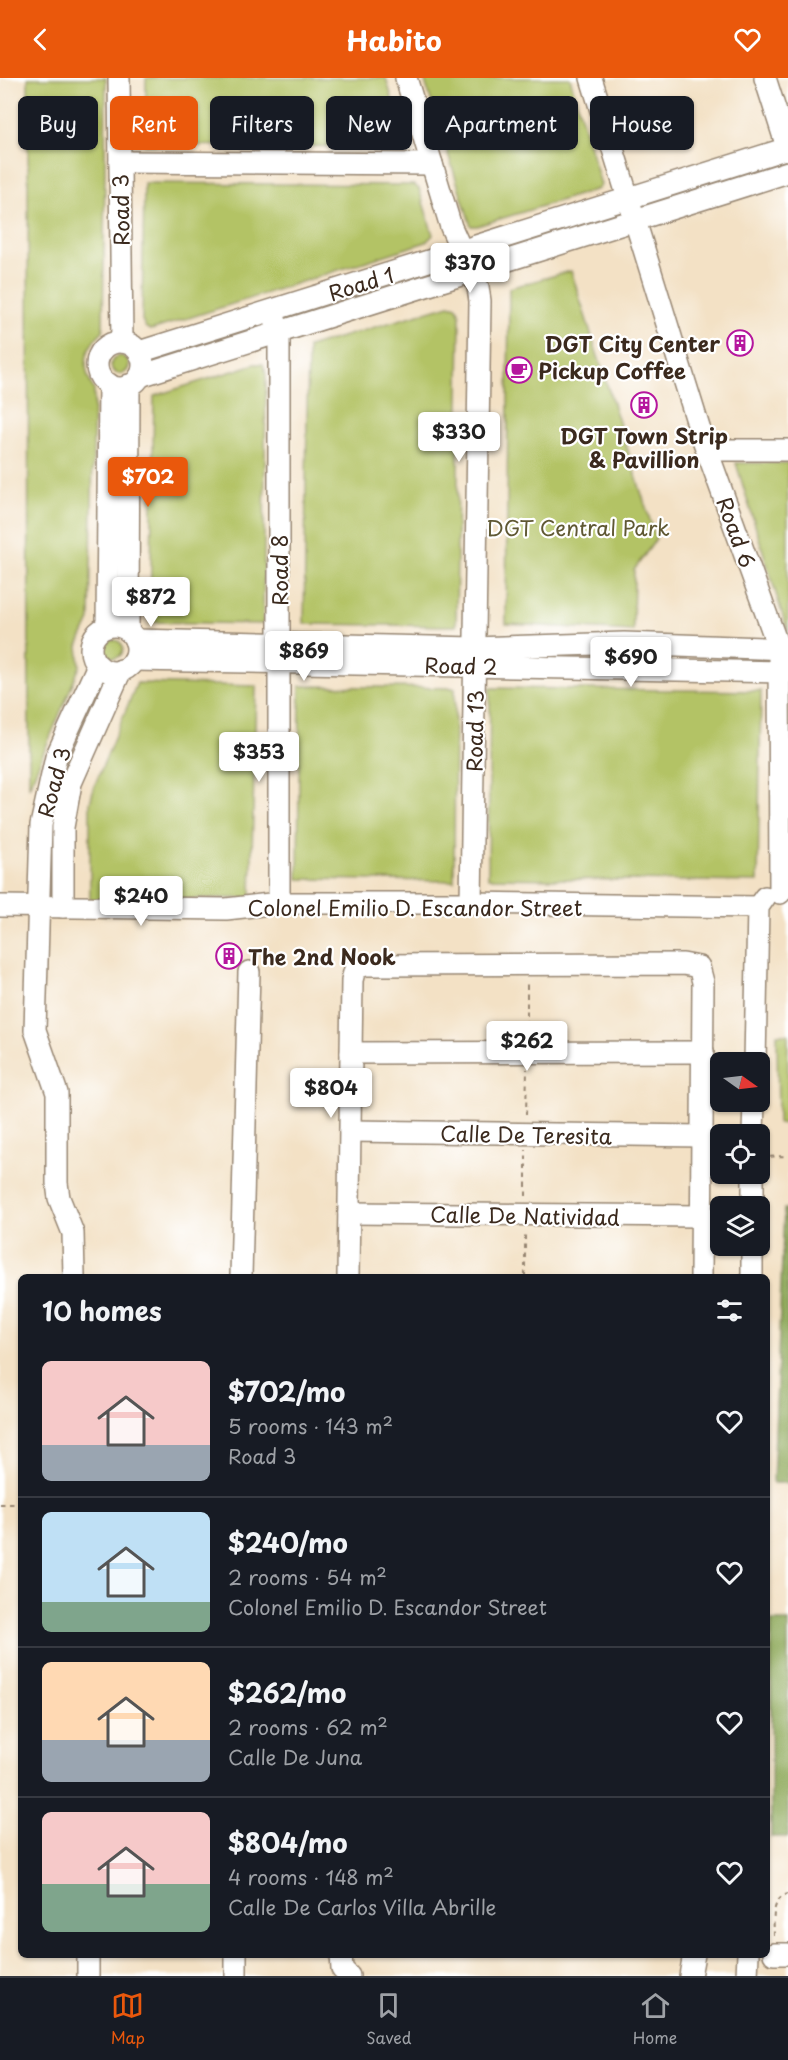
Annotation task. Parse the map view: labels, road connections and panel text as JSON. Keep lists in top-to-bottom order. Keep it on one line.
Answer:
{"streets":{"street":["Road 3","Road 1","Road 6","Road 8","Road 2","Road 13","Colonel Emilio D. Escandor Street","Calle De Teresita","Calle De Natividad"]},"crossings":[["Road 3","Road 1"],["Road 3","Road 2"],["Road 3","Colonel Emilio D. Escandor Street"],["Road 1","Road 6"],["Road 1","Road 8"],["Road 1","Road 13"],["Road 6","Road 2"],["Road 8","Road 2"],["Road 8","Colonel Emilio D. Escandor Street"],["Road 2","Road 13"],["Road 13","Colonel Emilio D. Escandor Street"]],"parks":["DGT Central Park"],"places":{"building":["DGT City Center","DGT Town Strip & Pavillion","The 2nd Nook"],"cafe":["Pickup Coffee"]},"north":"right","page":{"header":"Habito","chip":["Buy","Rent","Filters","New","Apartment","House"],"price":["$370","$330","$702","$872","$869","$690","$353","$240","$262","$804"],"heading":"10 homes","list":[{"name":"$702/mo","note":"5 rooms · 143 m² · Road 3"},{"name":"$240/mo","note":"2 rooms · 54 m² · Colonel Emilio D. Escandor Street"},{"name":"$262/mo","note":"2 rooms · 62 m² · Calle De Juna"},{"name":"$804/mo","note":"4 rooms · 148 m² · Calle De Carlos Villa Abrille"}],"tabs":["Map","Saved","Home"]}}
